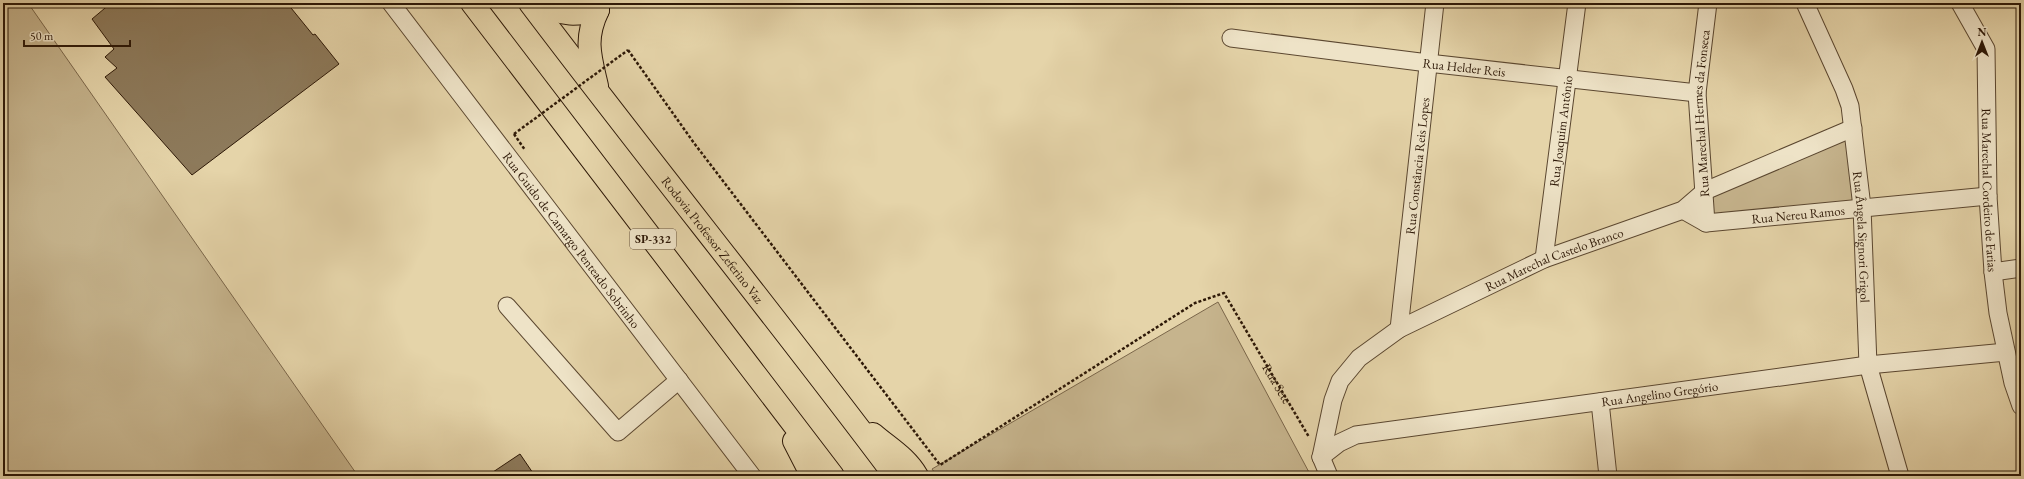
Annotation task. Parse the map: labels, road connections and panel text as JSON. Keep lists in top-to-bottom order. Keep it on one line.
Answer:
{"streets":{"highway":["SP-332","Rodovia Professor Zeferino Vaz"],"street":["Rua Helder Reis","Rua Marechal Hermes da Fonseca","Rua Joaquim Antônio","Rua Constância Reis Lopes","Rua Marechal Cordeiro de Farias","Rua Nereu Ramos","Rua Ângela Signori Grigol","Rua Guido de Camargo Penteado Sobrinho","Rua Marechal Castelo Branco","Rua Angelino Gregório"],"path":["Rua Sete"]},"crossings":[["Rua Helder Reis","Rua Marechal Hermes da Fonseca"],["Rua Helder Reis","Rua Joaquim Antônio"],["Rua Helder Reis","Rua Constância Reis Lopes"],["Rua Marechal Hermes da Fonseca","Rua Nereu Ramos"],["Rua Marechal Hermes da Fonseca","Rua Marechal Castelo Branco"],["Rua Joaquim Antônio","Rua Marechal Castelo Branco"],["Rua Constância Reis Lopes","Rua Marechal Castelo Branco"],["Rua Marechal Cordeiro de Farias","Rua Nereu Ramos"],["Rua Marechal Cordeiro de Farias","Rua Angelino Gregório"],["Rua Nereu Ramos","Rua Ângela Signori Grigol"],["Rua Ângela Signori Grigol","Rua Marechal Castelo Branco"],["Rua Ângela Signori Grigol","Rua Angelino Gregório"],["Rua Marechal Castelo Branco","Rua Sete"],["Rua Marechal Castelo Branco","Rua Angelino Gregório"],["Rua Sete","Rua Angelino Gregório"]],"scale_bar":"50 m","north":"top"}
